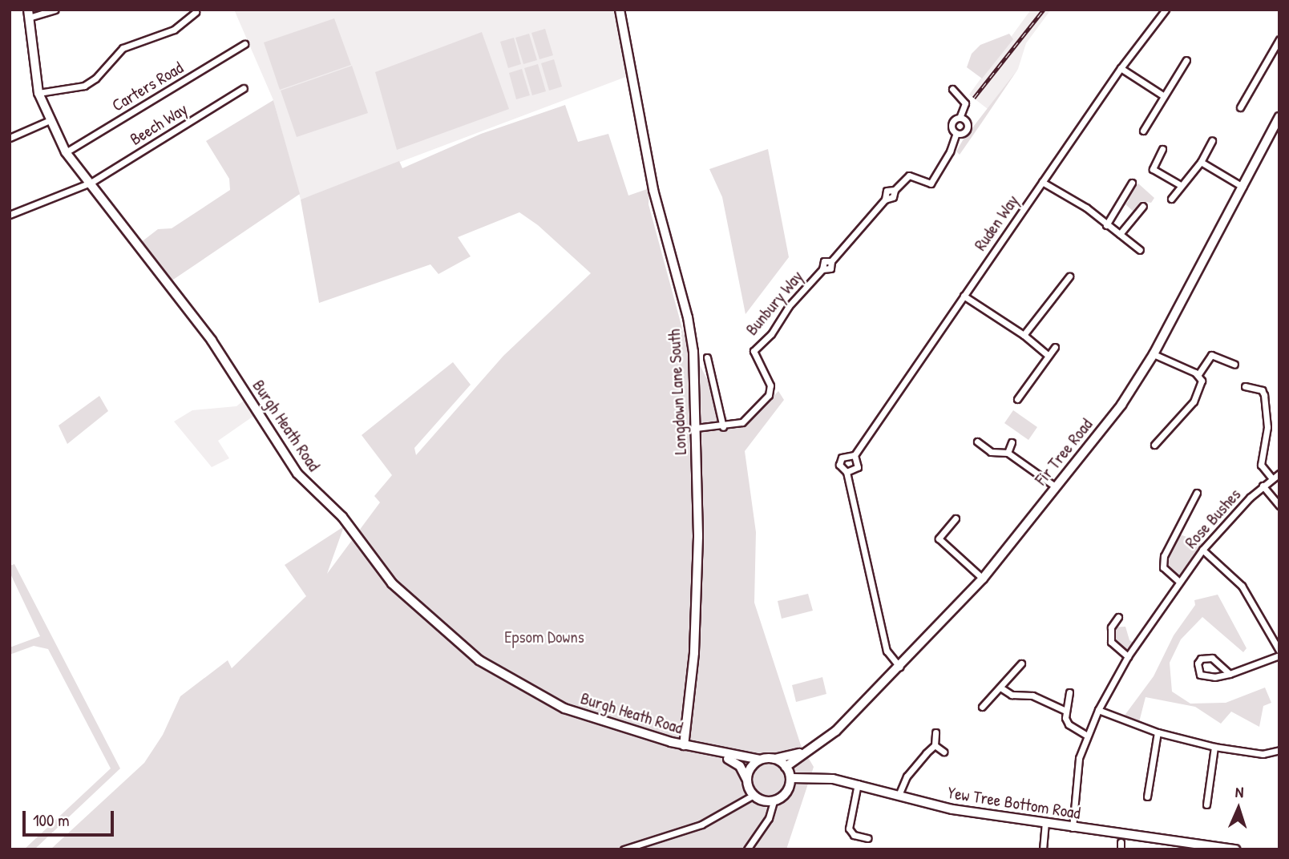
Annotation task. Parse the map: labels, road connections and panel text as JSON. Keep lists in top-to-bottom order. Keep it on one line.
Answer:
{"streets":{"main road":["Longdown Lane South","Burgh Heath Road","Fir Tree Road","Yew Tree Bottom Road"],"street":["Carters Road","Beech Way","Ruden Way","Bunbury Way","Rose Bushes"]},"crossings":[["Carters Road","Burgh Heath Road"],["Beech Way","Burgh Heath Road"],["Bunbury Way","Longdown Lane South"],["Longdown Lane South","Burgh Heath Road"],["Burgh Heath Road","Fir Tree Road"],["Burgh Heath Road","Yew Tree Bottom Road"],["Fir Tree Road","Yew Tree Bottom Road"],["Rose Bushes","Yew Tree Bottom Road"]],"parks":["Epsom Downs"],"scale_bar":"100 m","north":"top"}
